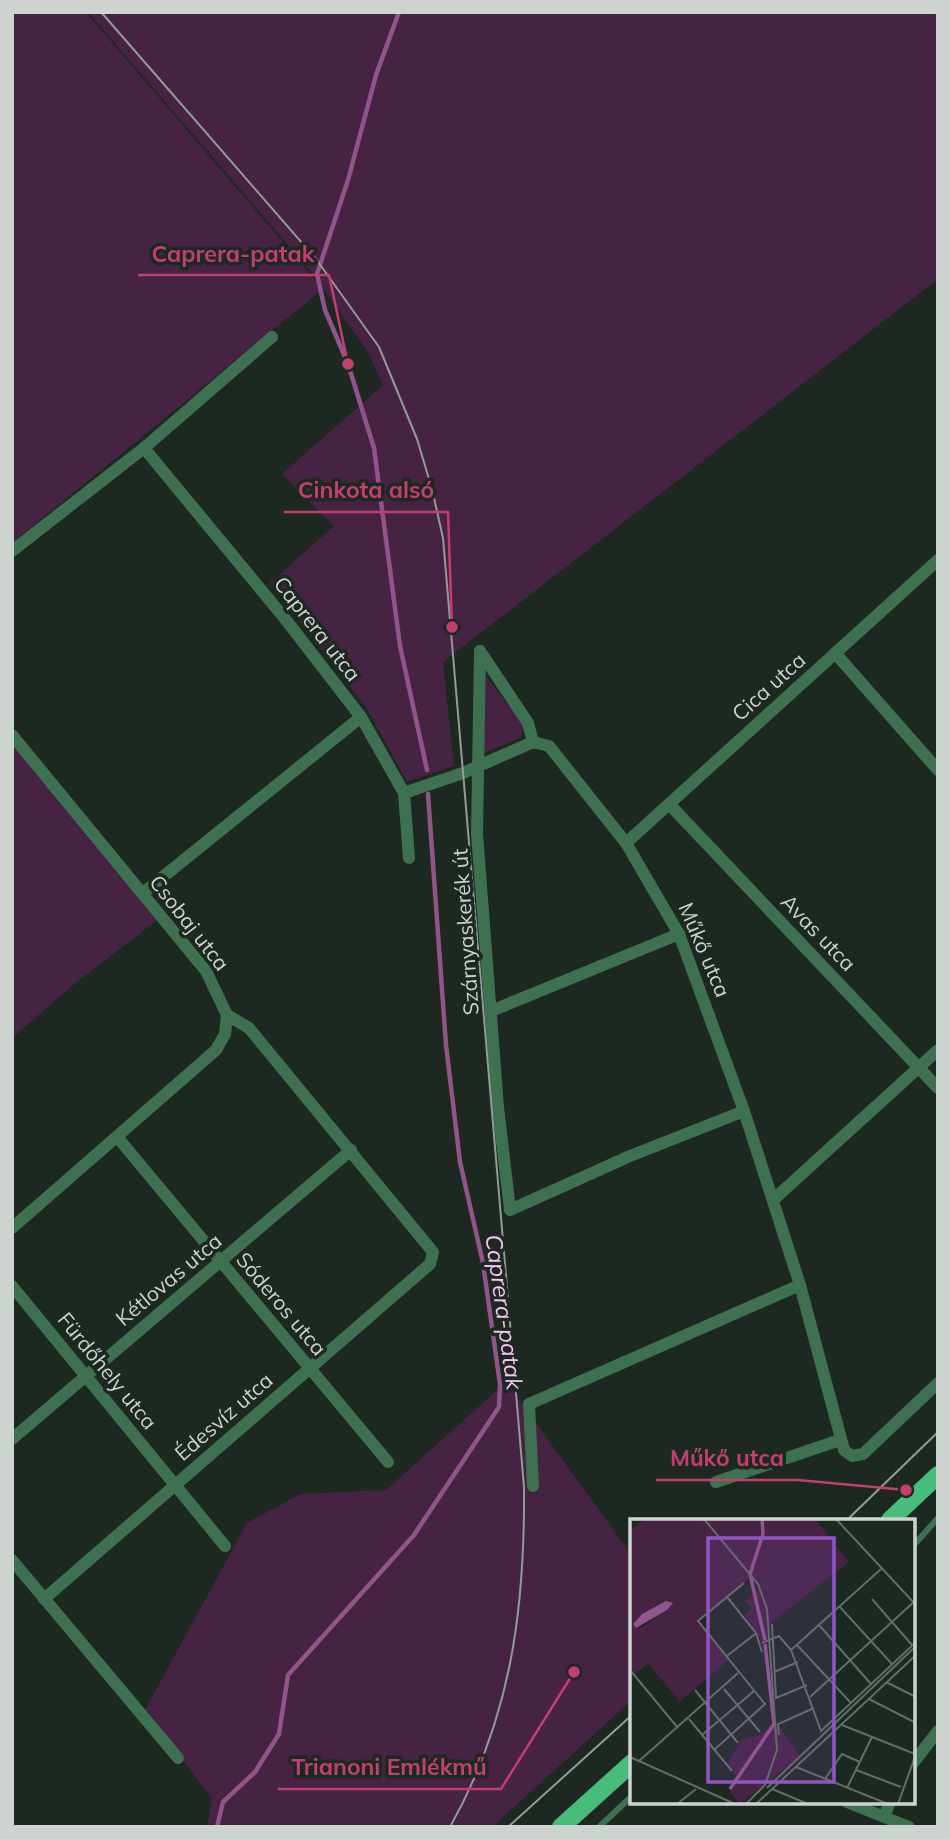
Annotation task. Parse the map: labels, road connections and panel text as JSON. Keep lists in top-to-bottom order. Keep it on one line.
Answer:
{"streets":{"street":["Caprera utca","Cica utca","Csobaj utca","Szárnyaskerék út","Avas utca","Műkő utca","Kétlovas utca","Sóderos utca","Fürdőhely utca","Édesvíz utca"]},"crossings":[["Cica utca","Avas utca"],["Cica utca","Műkő utca"],["Csobaj utca","Kétlovas utca"],["Csobaj utca","Édesvíz utca"],["Szárnyaskerék út","Műkő utca"],["Kétlovas utca","Sóderos utca"],["Kétlovas utca","Fürdőhely utca"],["Sóderos utca","Édesvíz utca"],["Fürdőhely utca","Édesvíz utca"]],"water":["Caprera-patak"],"places":["Caprera-patak","Cinkota alsó","Műkő utca","Trianoni Emlékmű"]}
